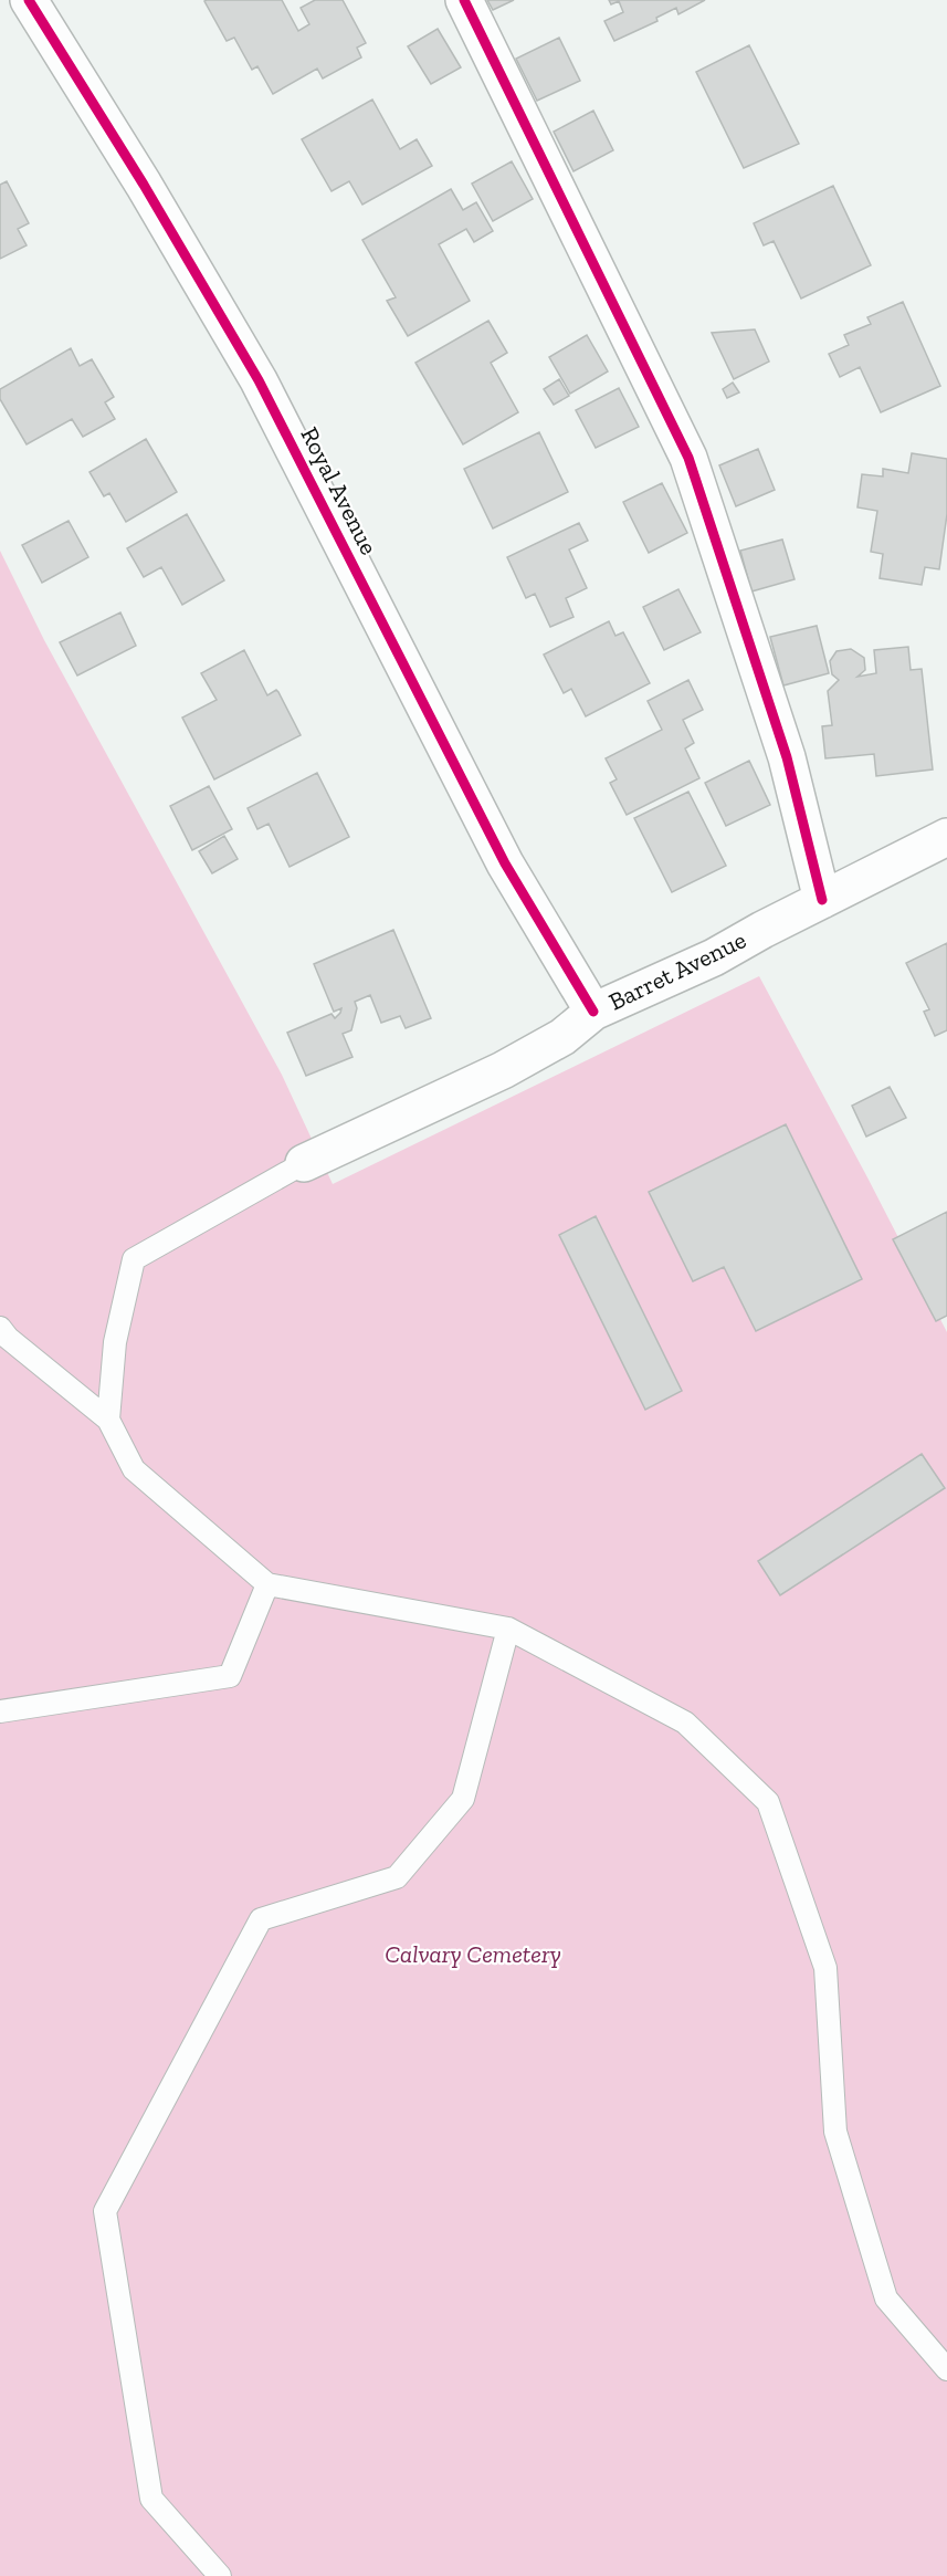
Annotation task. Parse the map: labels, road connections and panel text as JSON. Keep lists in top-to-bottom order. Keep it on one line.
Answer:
{"streets":{"street":["Royal Avenue","Barret Avenue"]},"crossings":[["Royal Avenue","Barret Avenue"]],"parks":["Calvary Cemetery"]}
